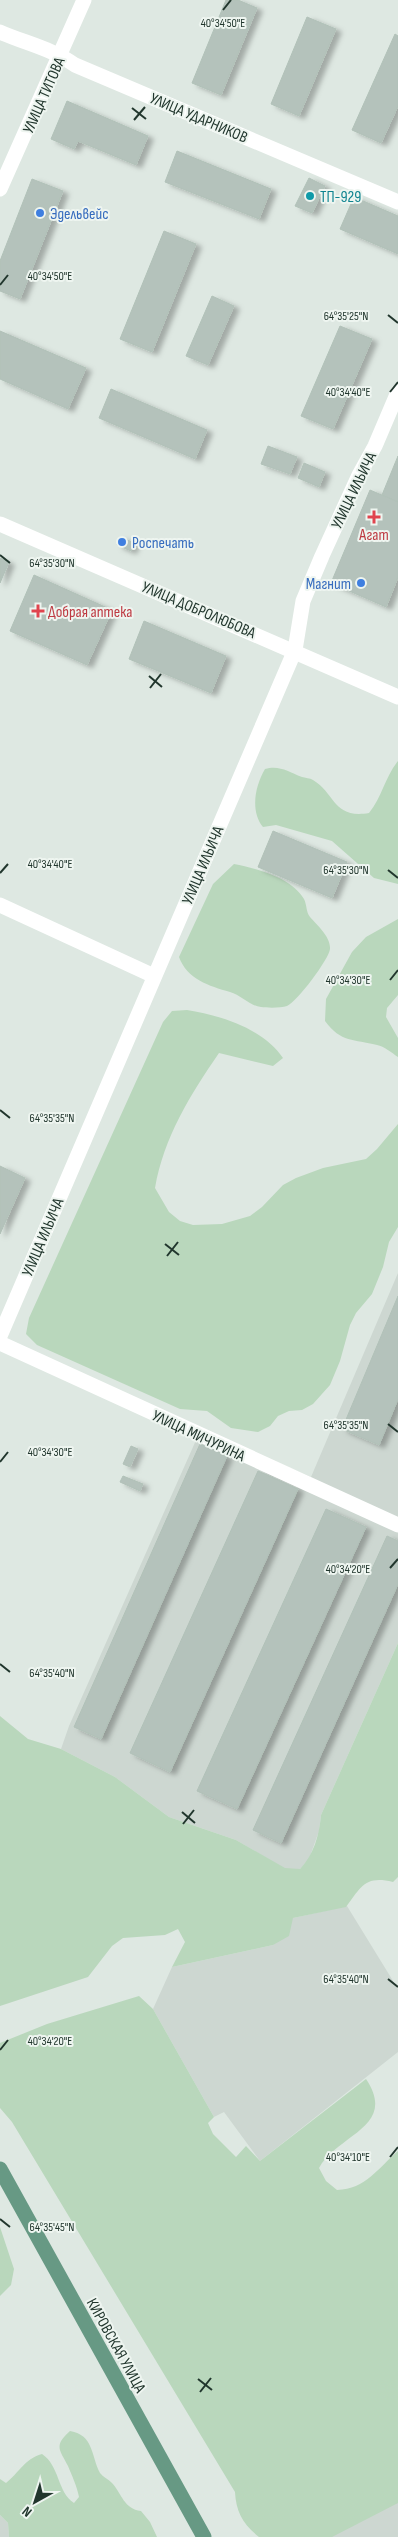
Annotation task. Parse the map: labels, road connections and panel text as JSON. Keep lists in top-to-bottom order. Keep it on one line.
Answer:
{"streets":{"main road":["КИРОВСКАЯ УЛИЦА"],"street":["УЛИЦА ТИТОВА","УЛИЦА УДАРНИКОВ","УЛИЦА ИЛЬИЧА","УЛИЦА ДОБРОЛЮБОВА","УЛИЦА МИЧУРИНА"]},"crossings":[["УЛИЦА ТИТОВА","УЛИЦА УДАРНИКОВ"],["УЛИЦА ИЛЬИЧА","УЛИЦА ДОБРОЛЮБОВА"]],"places":{"other":["ТП-929","Эдельвейс","Роспечать","Магнит"],"health":["Агат","Добрая аптека"]},"north":"bottom left","coordinates":["40°34'50\"E","64°35'25\"N","40°34'40\"E","64°35'30\"N","40°34'30\"E","64°35'35\"N","40°34'20\"E","64°35'40\"N","40°34'10\"E","64°35'45\"N"]}
